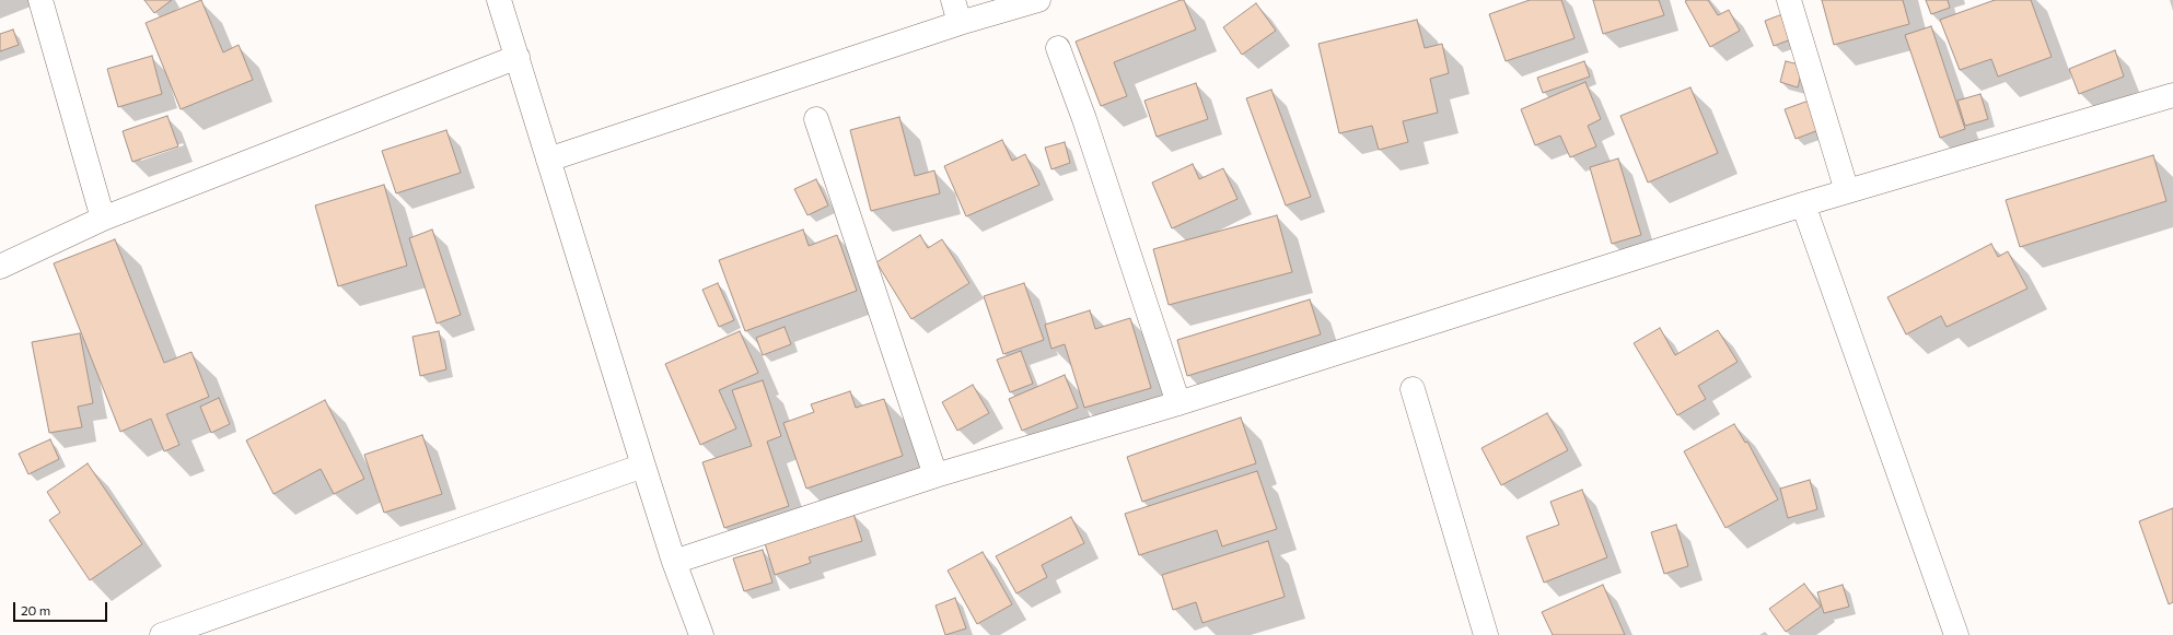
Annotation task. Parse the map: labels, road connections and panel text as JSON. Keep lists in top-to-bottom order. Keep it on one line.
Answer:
{"scale_bar":"20 m"}
